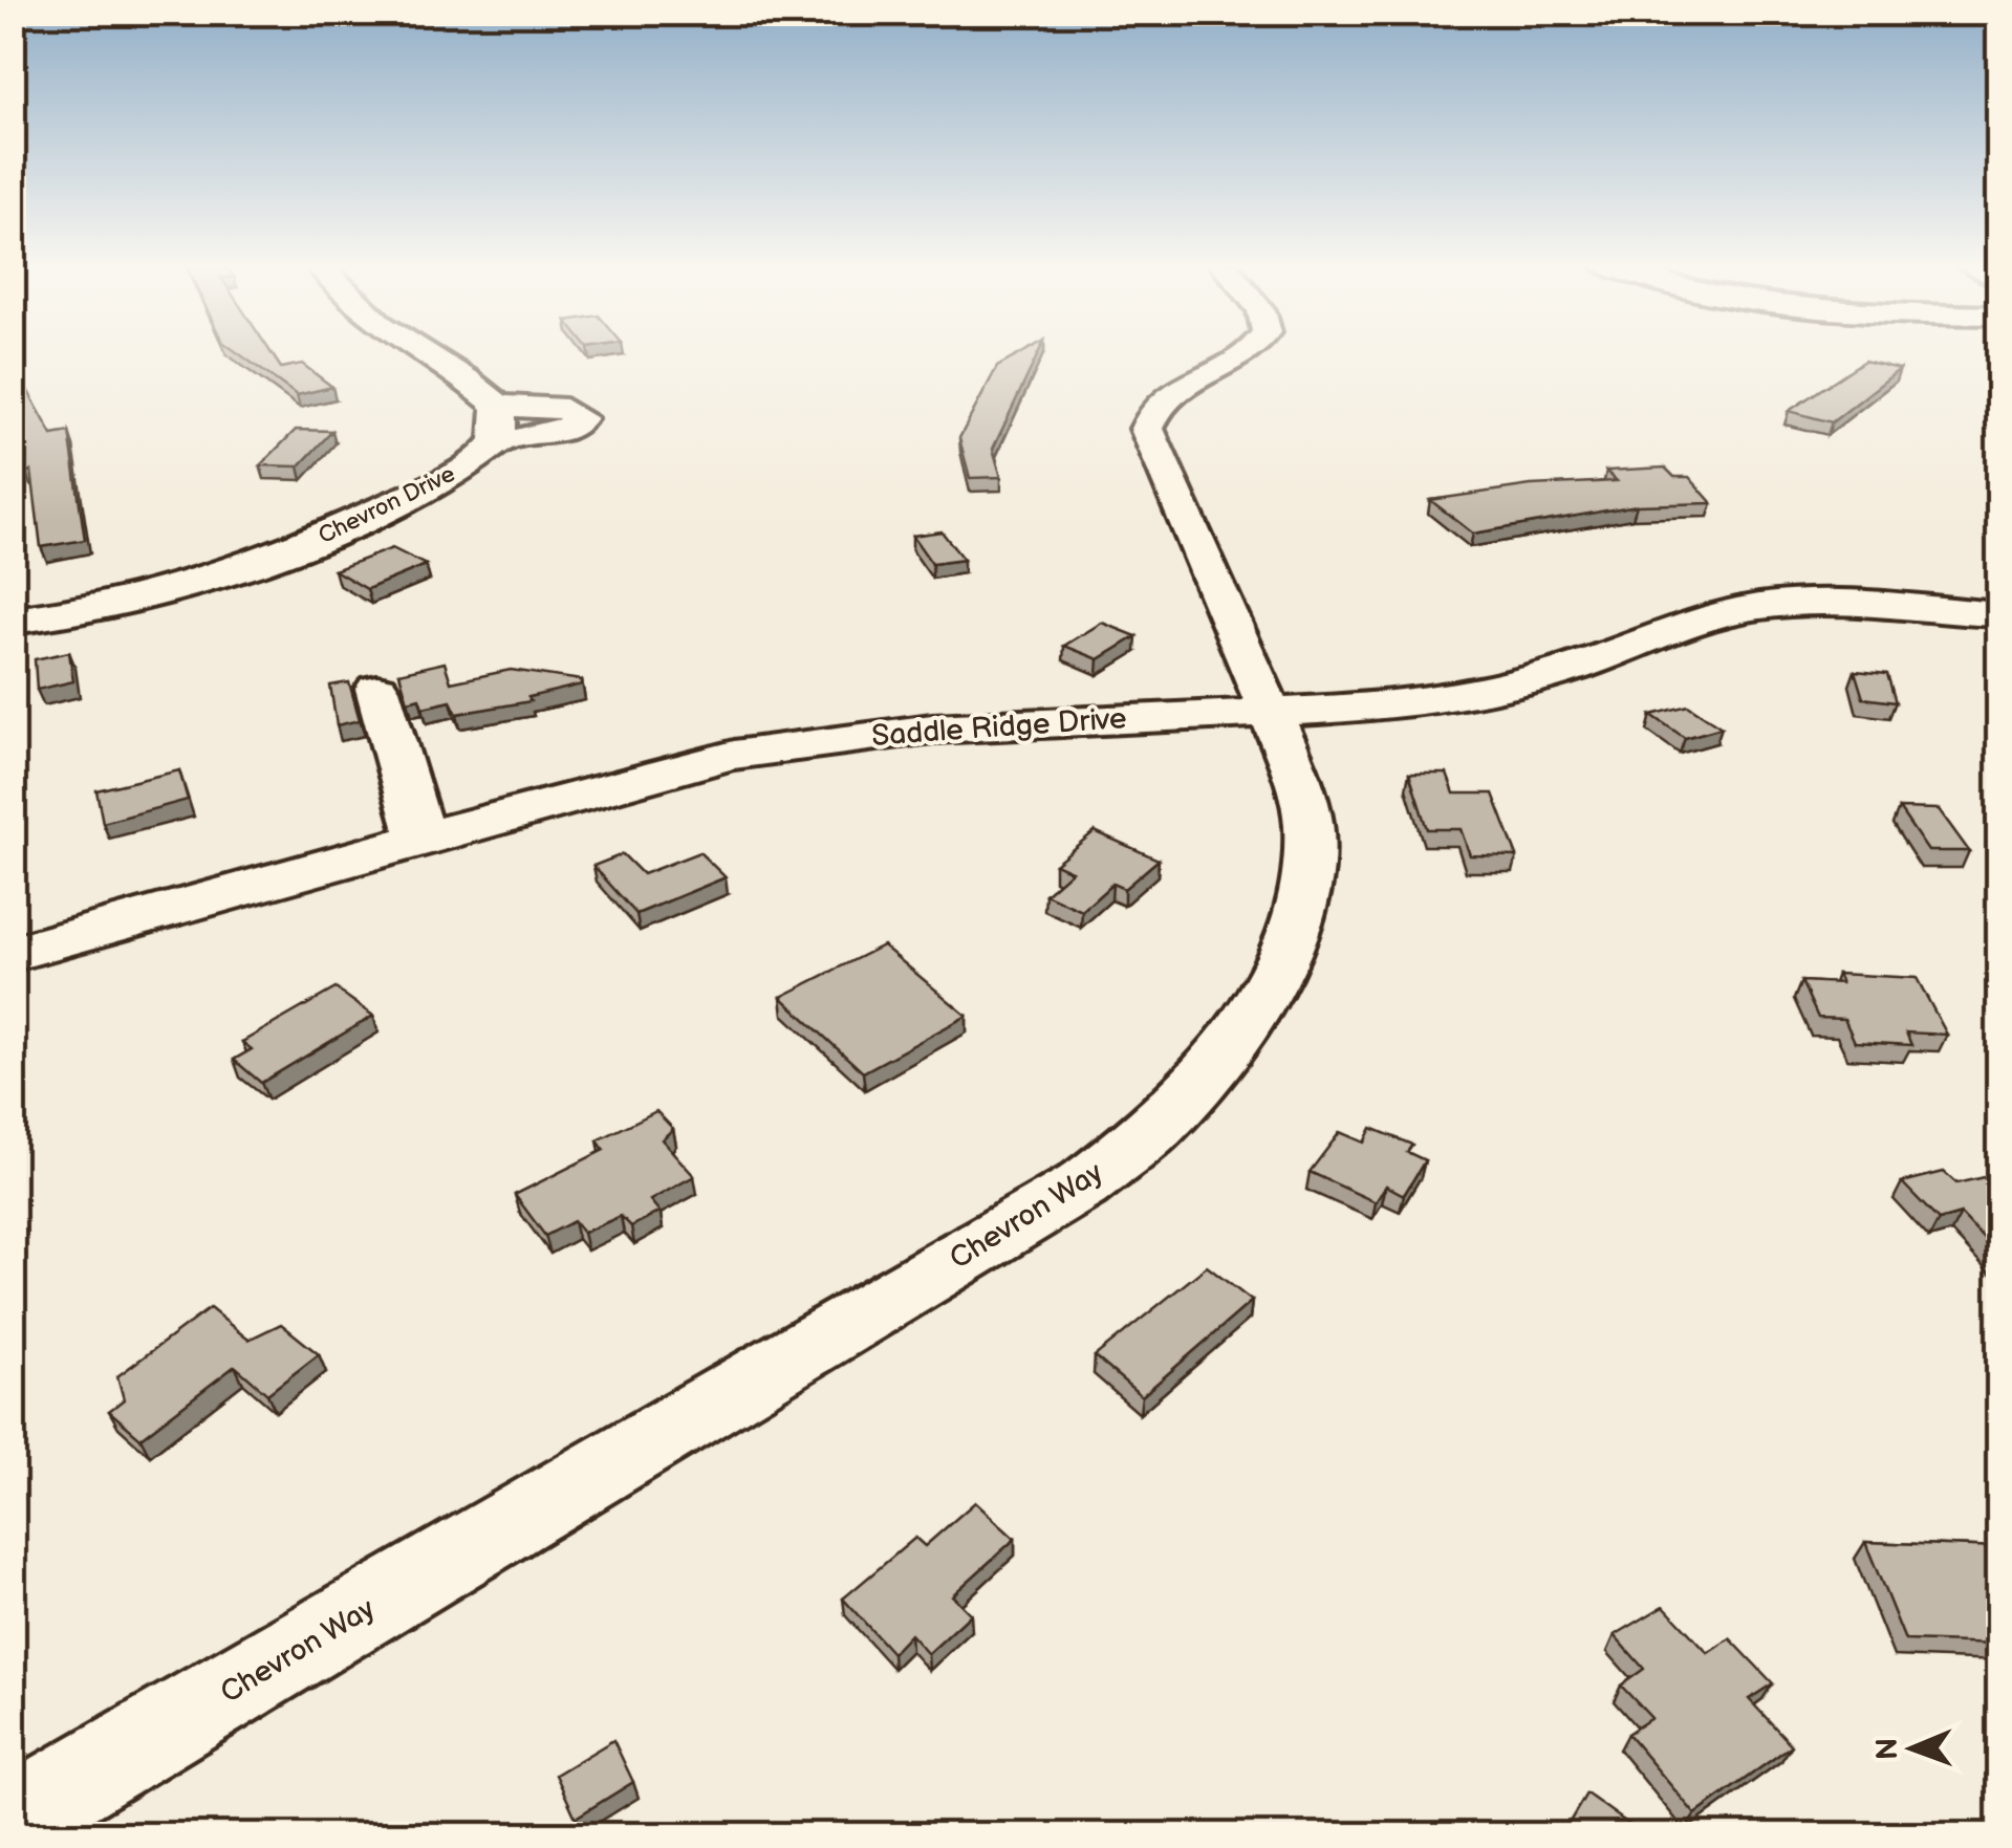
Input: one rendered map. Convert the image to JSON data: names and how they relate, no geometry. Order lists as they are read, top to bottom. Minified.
{"streets":{"street":["Chevron Drive","Saddle Ridge Drive","Chevron Way"]},"crossings":[["Saddle Ridge Drive","Chevron Way"]],"north":"left"}
